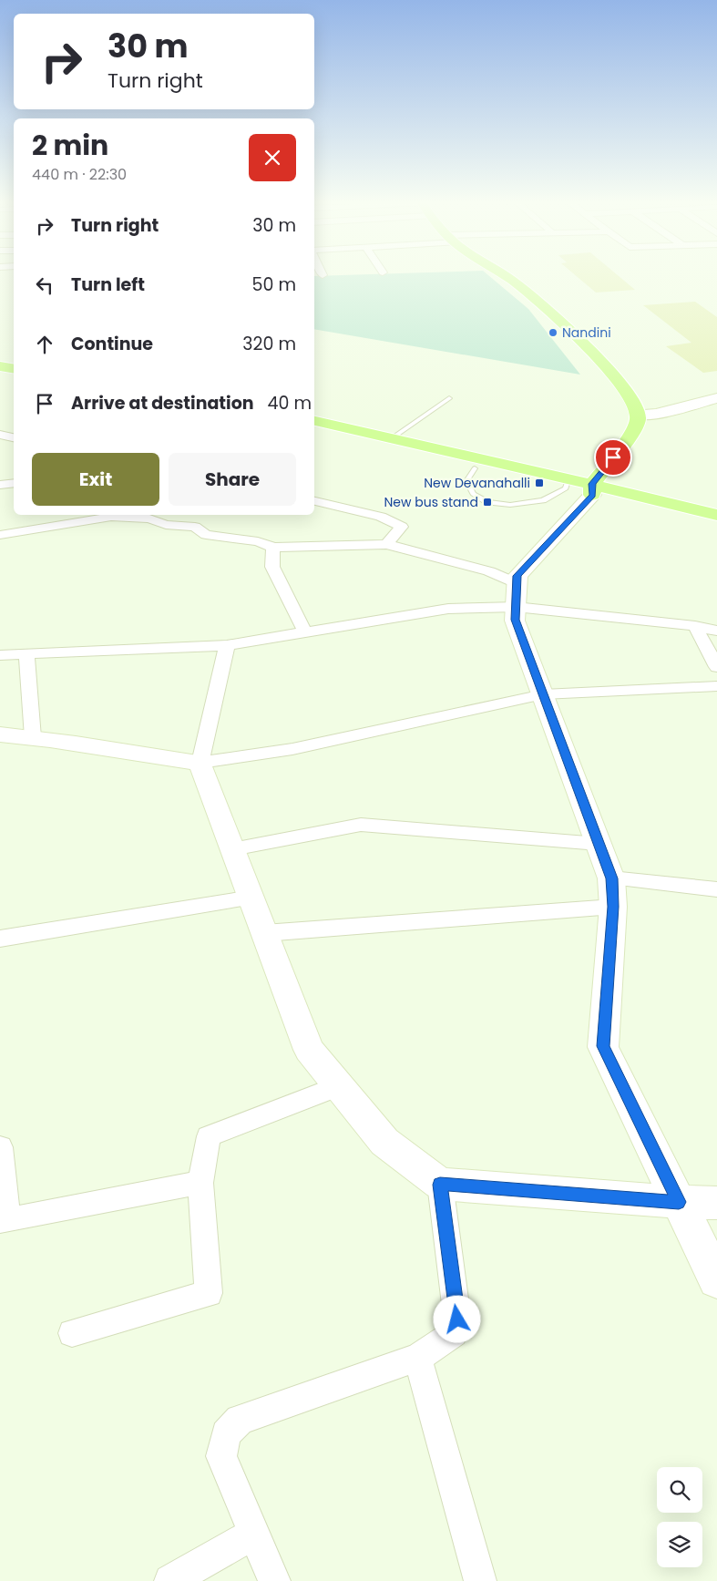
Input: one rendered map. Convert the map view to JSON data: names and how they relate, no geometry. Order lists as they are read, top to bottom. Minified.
{"places":{"other":["Nandini"],"transit":["New Devanahalli","New bus stand"]},"page":{"turn":["30 m","Turn right"],"heading":["2 min","440 m · 22:30"],"list":[{"name":"Turn right","value":"30 m"},{"name":"Turn left","value":"50 m"},{"name":"Continue","value":"320 m"},{"name":"Arrive at destination","value":"40 m"}],"buttons":["Exit","Share"]}}
